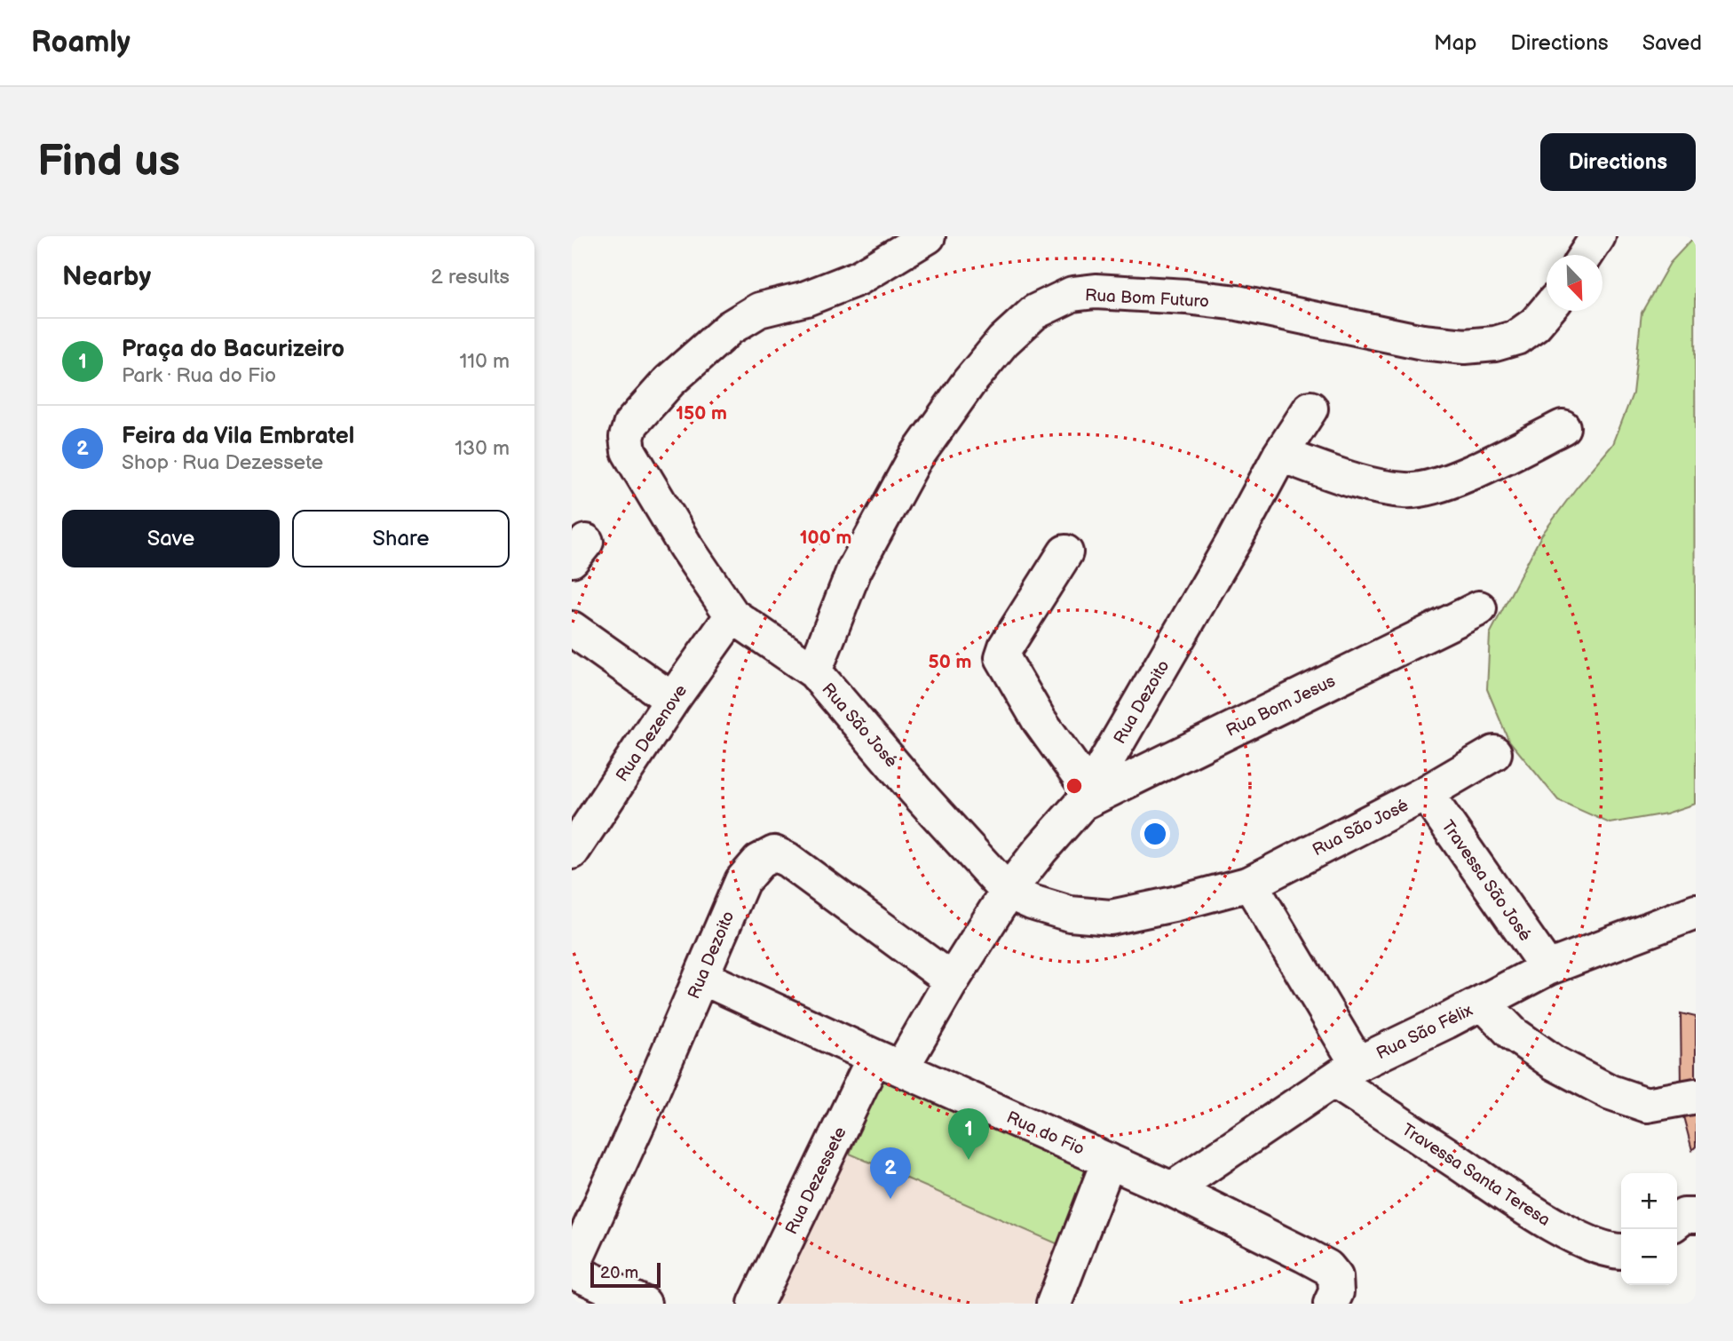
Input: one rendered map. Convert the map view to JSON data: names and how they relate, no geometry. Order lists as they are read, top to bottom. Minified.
{"streets":{"street":["Rua Bom Futuro","Rua Dezoito","Rua Bom Jesus","Rua São José","Rua Dezenove","Travessa São José","Rua São Félix","Rua do Fio","Travessa Santa Teresa","Rua Dezessete"]},"crossings":[["Rua Bom Futuro","Rua São José"],["Rua Dezoito","Rua Bom Jesus"],["Rua Dezoito","Rua São José"],["Rua Dezoito","Rua do Fio"],["Rua Dezoito","Rua Dezessete"],["Rua São José","Rua Dezenove"],["Rua São José","Travessa São José"],["Rua São José","Travessa Santa Teresa"],["Travessa São José","Rua São Félix"],["Rua São Félix","Rua do Fio"],["Rua São Félix","Travessa Santa Teresa"],["Rua do Fio","Rua Dezessete"]],"scale_bar":"20 m","north":"bottom right","page":{"header":"Roamly","nav":["Map","Directions","Saved"],"buttons":["Directions",["Save","Share"]],"title":"Find us","heading":["Nearby","2 results"],"list":[{"mark":"1","name":"Praça do Bacurizeiro","note":"Park · Rua do Fio","value":"110 m"},{"mark":"2","name":"Feira da Vila Embratel","note":"Shop · Rua Dezessete","value":"130 m"}],"pins":["1","2"],"map_buttons":["+","−"],"scale":"20 m"},"rings":["150 m","100 m","50 m"]}
